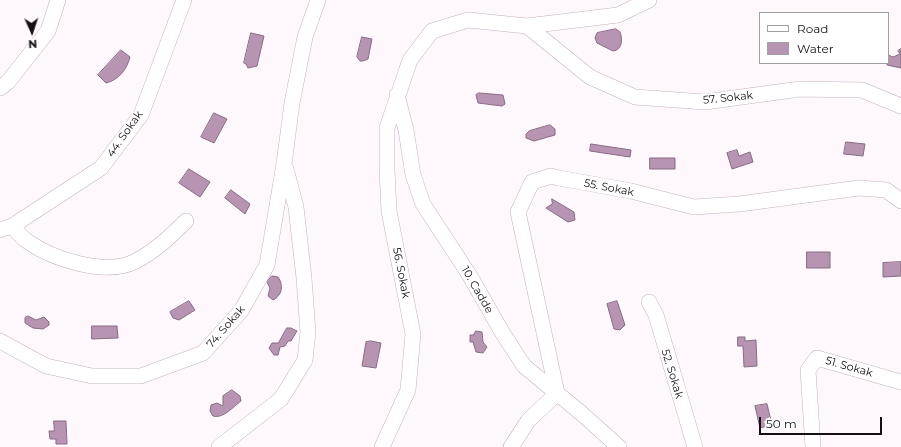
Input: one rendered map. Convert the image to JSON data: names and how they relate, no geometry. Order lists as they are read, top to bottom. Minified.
{"streets":{"street":["57. Sokak","44. Sokak","55. Sokak","56. Sokak","10. Cadde","74. Sokak","51. Sokak","52. Sokak"]},"crossings":[["57. Sokak","56. Sokak"],["55. Sokak","10. Cadde"],["56. Sokak","10. Cadde"]],"legend":["Road","Water"],"scale_bar":"50 m","north":"bottom"}
